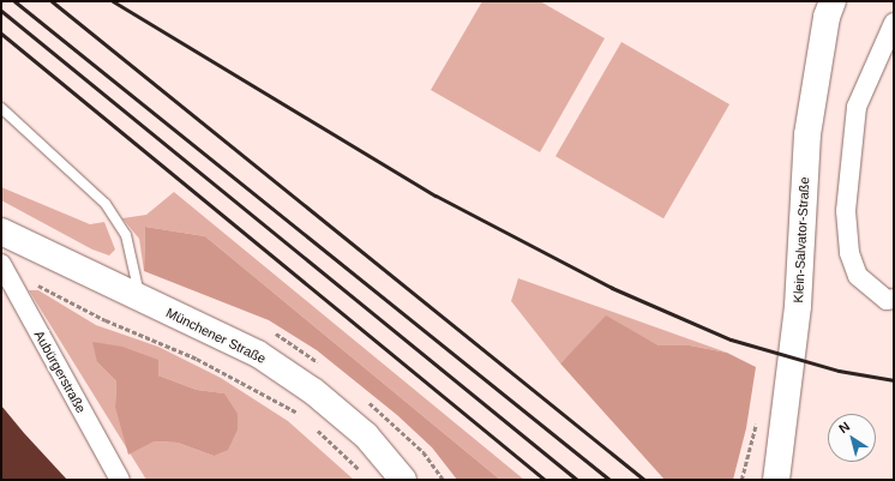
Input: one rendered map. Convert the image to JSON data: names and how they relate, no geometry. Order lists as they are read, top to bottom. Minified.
{"streets":{"main road":["Klein-Salvator-Straße","Münchener Straße"],"street":["Aubürgerstraße"]},"north":"top left"}
